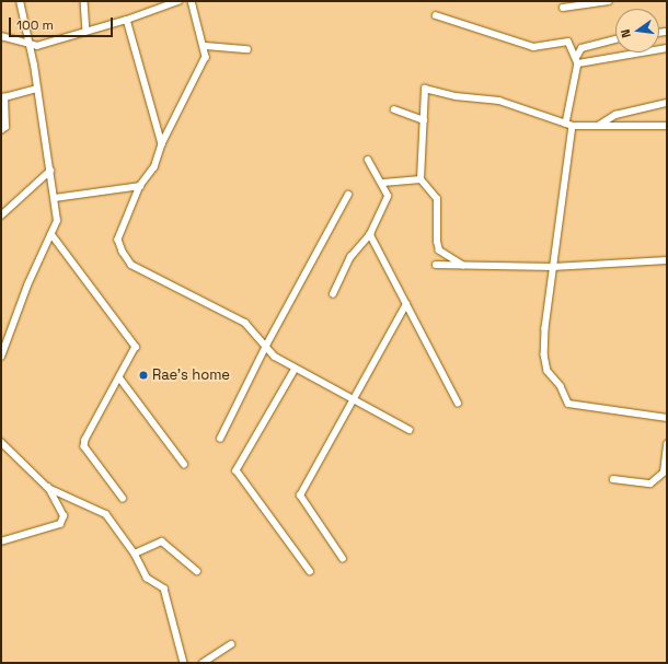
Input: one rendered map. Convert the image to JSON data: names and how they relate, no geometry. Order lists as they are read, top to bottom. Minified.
{"places":["Rae's home"],"scale_bar":"100 m","north":"left"}
